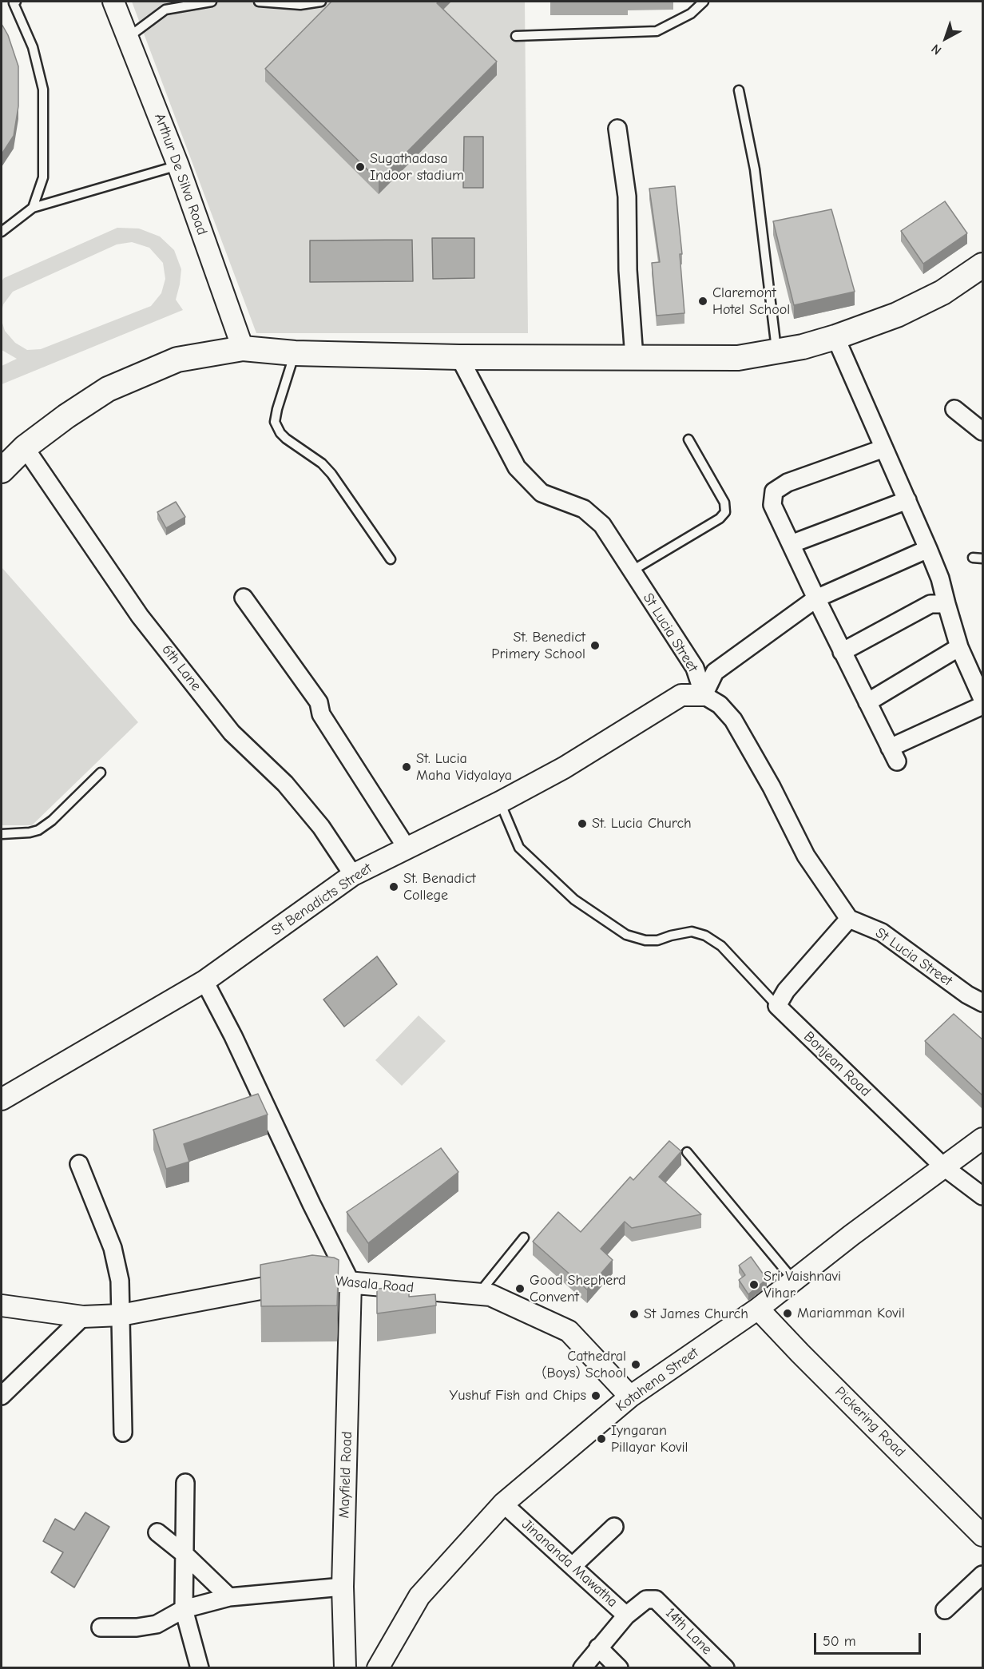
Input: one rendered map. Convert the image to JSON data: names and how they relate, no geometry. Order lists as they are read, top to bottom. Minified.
{"streets":{"street":["Arthur De Silva Road","St Lucia Street","6th Lane","St Benadicts Street","Bonjean Road","Wasala Road","Kotahena Street","Pickering Road","Mayfield Road","Jinananda Mawatha","14th Lane"]},"crossings":[["St Lucia Street","St Benadicts Street"],["6th Lane","St Benadicts Street"],["Bonjean Road","Kotahena Street"],["Wasala Road","Kotahena Street"],["Wasala Road","Mayfield Road"],["Kotahena Street","Pickering Road"],["Kotahena Street","Jinananda Mawatha"],["Jinananda Mawatha","14th Lane"]],"places":["Sugathadasa Indoor stadium","Claremont Hotel School","St. Benedict Primery School","St. Lucia Maha Vidyalaya","St. Lucia Church","St. Benadict College","Sri Vaishnavi Vihar","Good Shepherd Convent","Mariamman Kovil","St James Church","Cathedral (Boys) School","Yushuf Fish and Chips","Iyngaran Pillayar Kovil"],"scale_bar":"50 m","north":"bottom left"}
